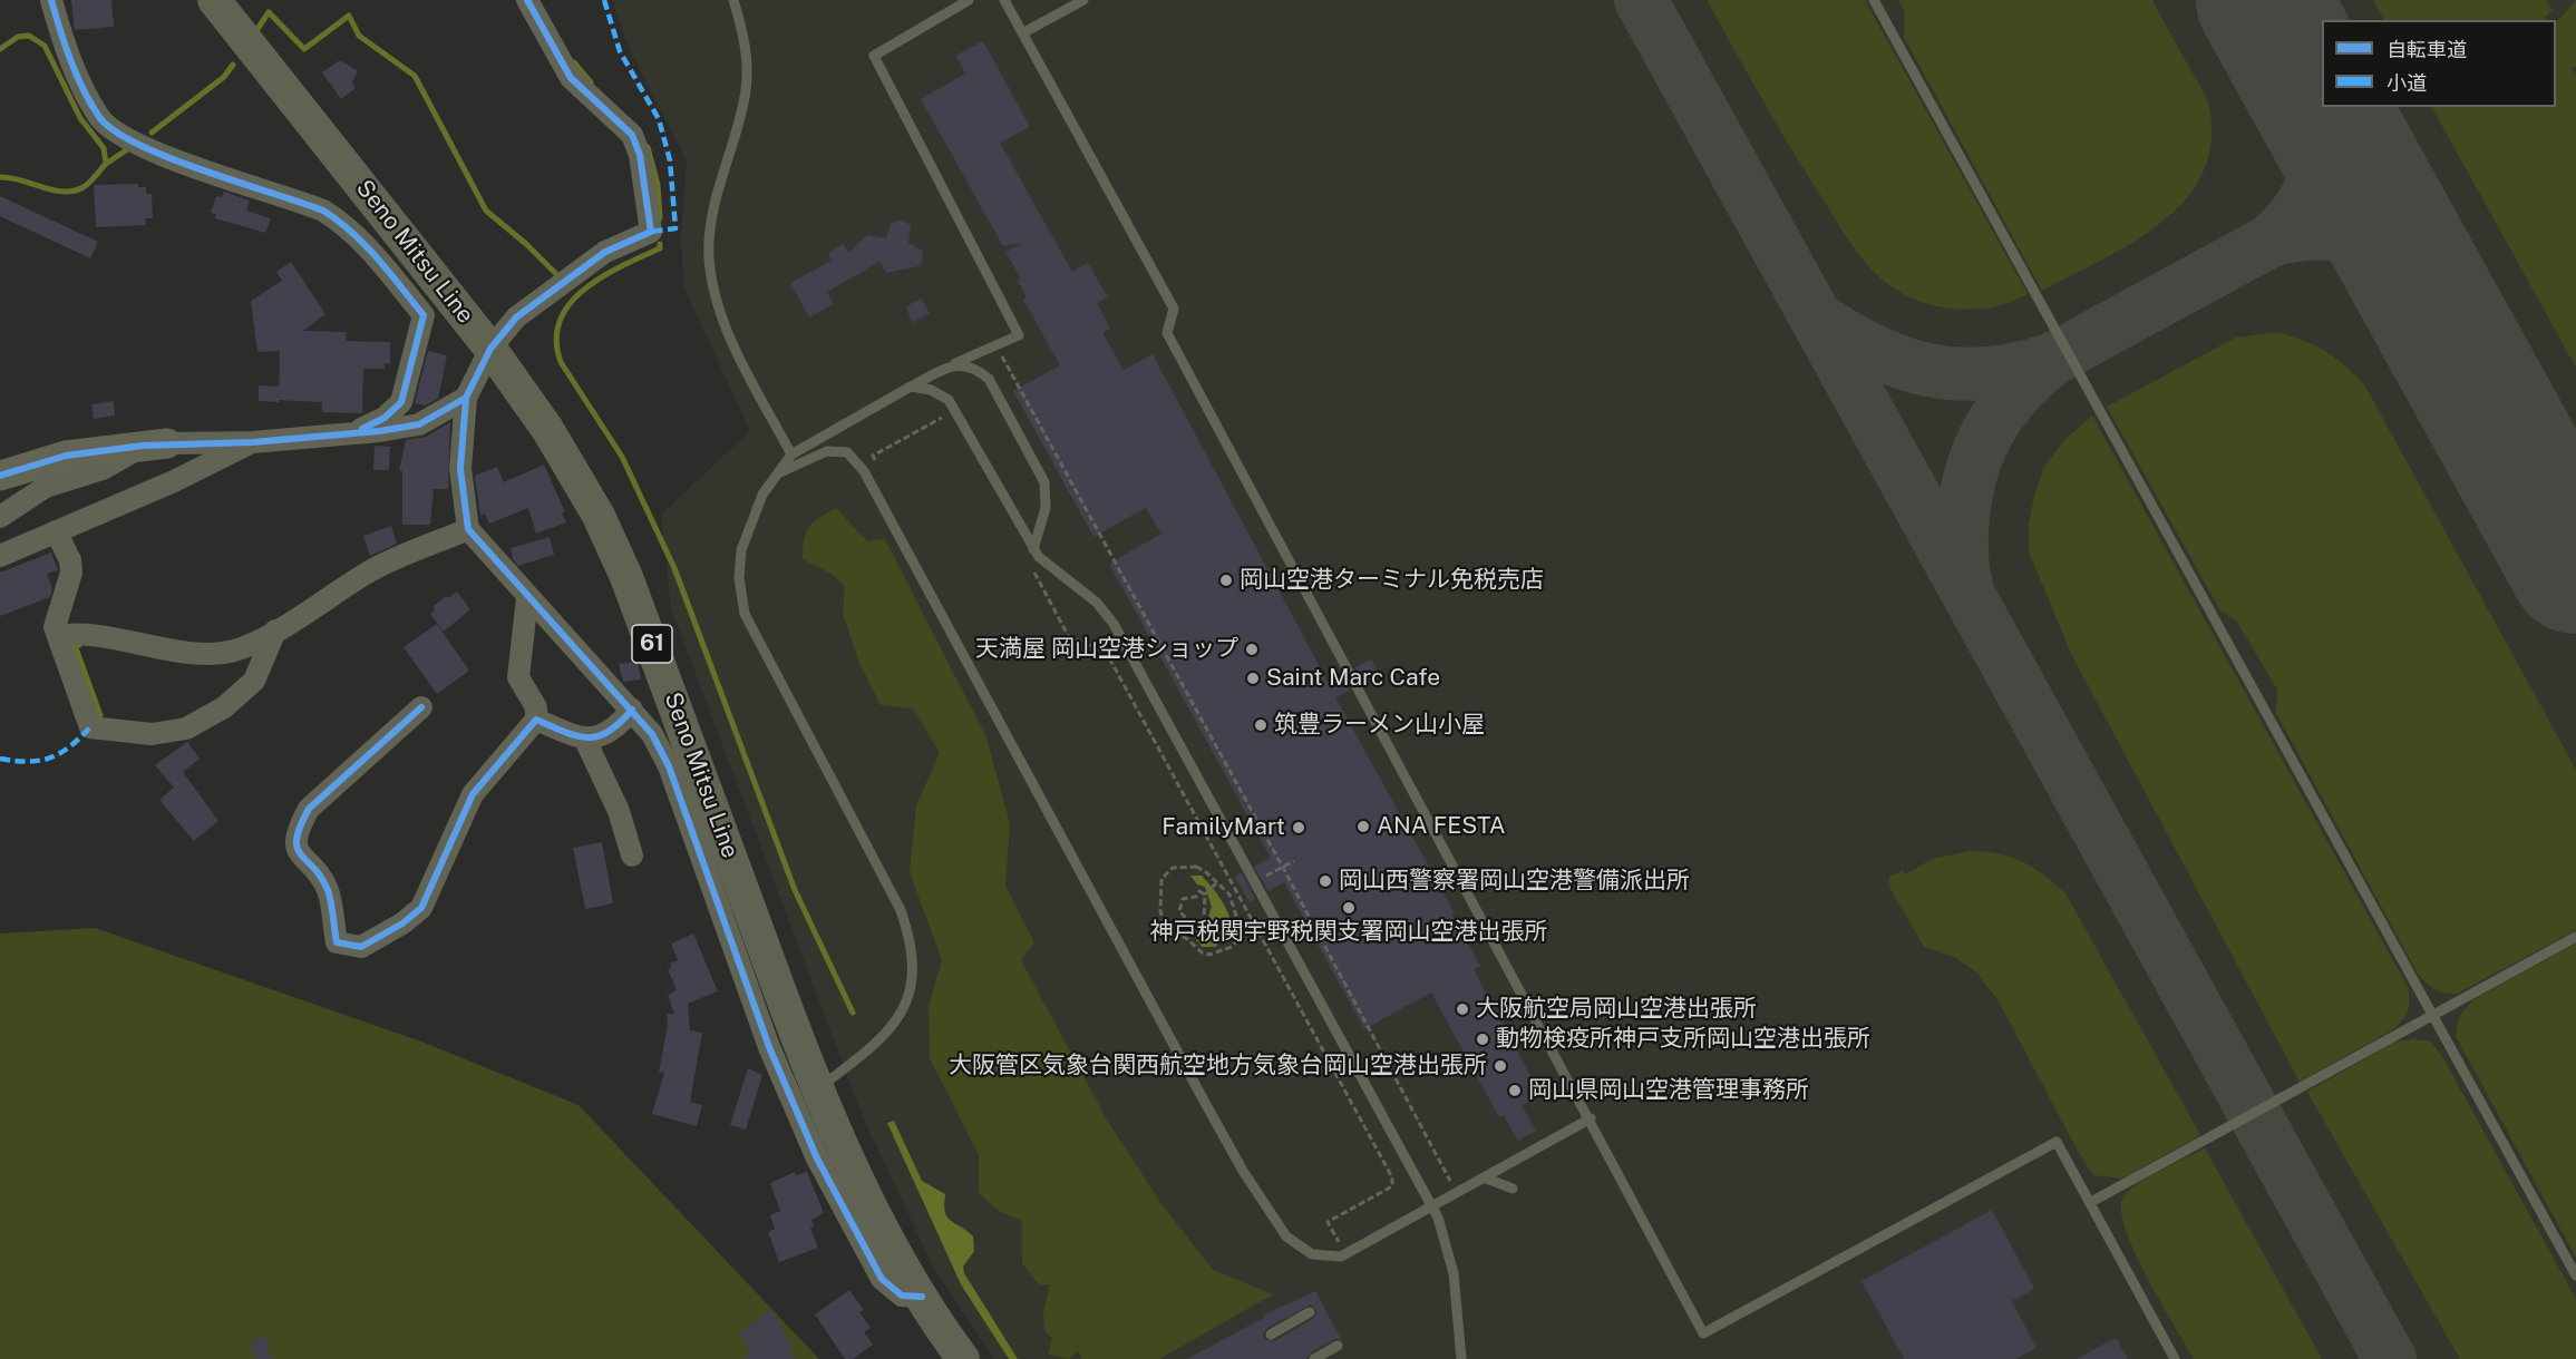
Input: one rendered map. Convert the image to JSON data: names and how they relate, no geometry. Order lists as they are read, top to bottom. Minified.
{"streets":{"main road":["Seno Mitsu Line","61"]},"places":["岡山空港ターミナル免税売店","天満屋 岡山空港ショップ","Saint Marc Cafe","筑豊ラーメン山小屋","ANA FESTA","FamilyMart","岡山西警察署岡山空港警備派出所","神戸税関宇野税関支署岡山空港出張所","大阪航空局岡山空港出張所","動物検疫所神戸支所岡山空港出張所","大阪管区気象台関西航空地方気象台岡山空港出張所","岡山県岡山空港管理事務所"],"legend":["自転車道","小道"]}
